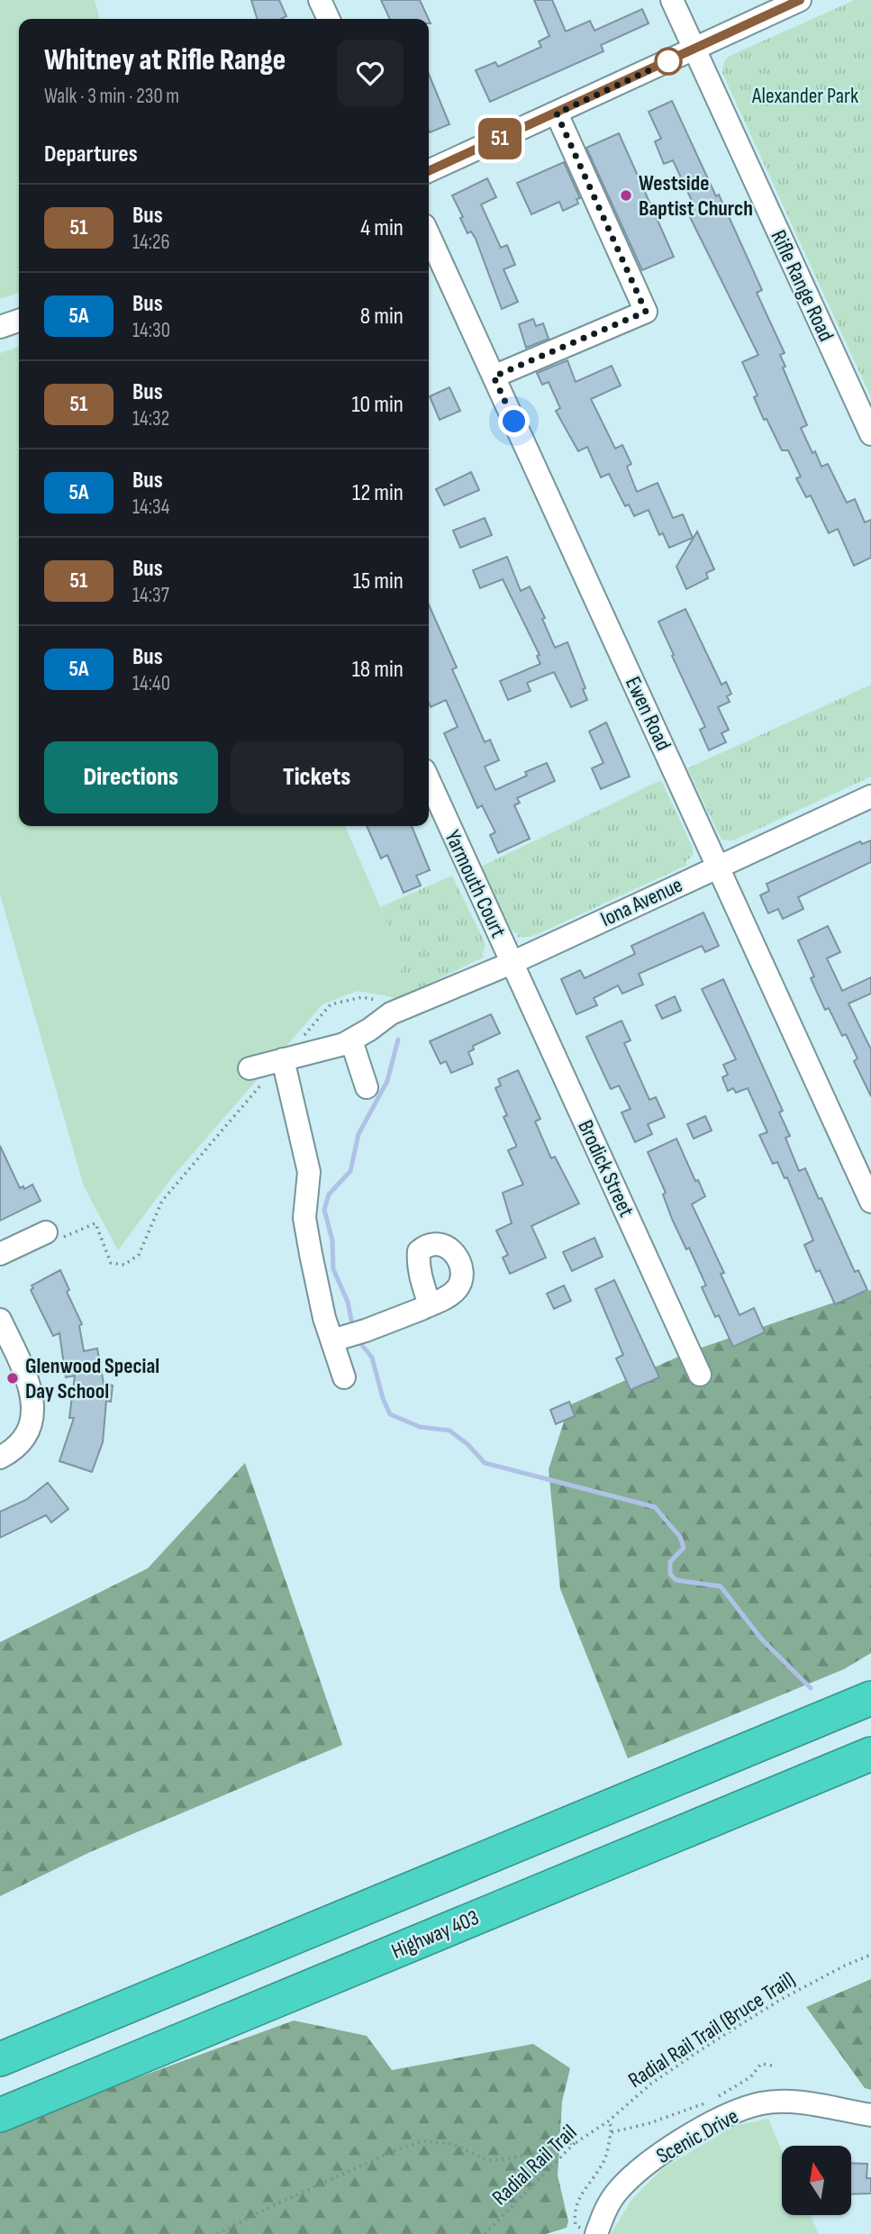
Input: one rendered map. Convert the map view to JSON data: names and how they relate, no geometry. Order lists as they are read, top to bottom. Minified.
{"streets":{"highway":["Highway 403"],"street":["Rifle Range Road","Ewen Road","Yarmouth Court","Iona Avenue","Brodick Street","Scenic Drive"],"path":["Radial Rail Trail (Bruce Trail)","Radial Rail Trail"]},"crossings":[["Ewen Road","Iona Avenue"],["Yarmouth Court","Iona Avenue"],["Yarmouth Court","Brodick Street"],["Iona Avenue","Brodick Street"],["Radial Rail Trail (Bruce Trail)","Radial Rail Trail"]],"parks":["Alexander Park"],"places":["Westside Baptist Church","Glenwood Special Day School"],"lines":["bus line 51"],"north":"top","page":{"on_map":"51","heading":[["Whitney at Rifle Range","Walk · 3 min · 230 m"],"Departures"],"list":[{"mark":"51","name":"Bus","note":"14:26","value":"4 min"},{"mark":"5A","name":"Bus","note":"14:30","value":"8 min"},{"mark":"51","name":"Bus","note":"14:32","value":"10 min"},{"mark":"5A","name":"Bus","note":"14:34","value":"12 min"},{"mark":"51","name":"Bus","note":"14:37","value":"15 min"},{"mark":"5A","name":"Bus","note":"14:40","value":"18 min"}],"buttons":["Directions","Tickets"]}}
